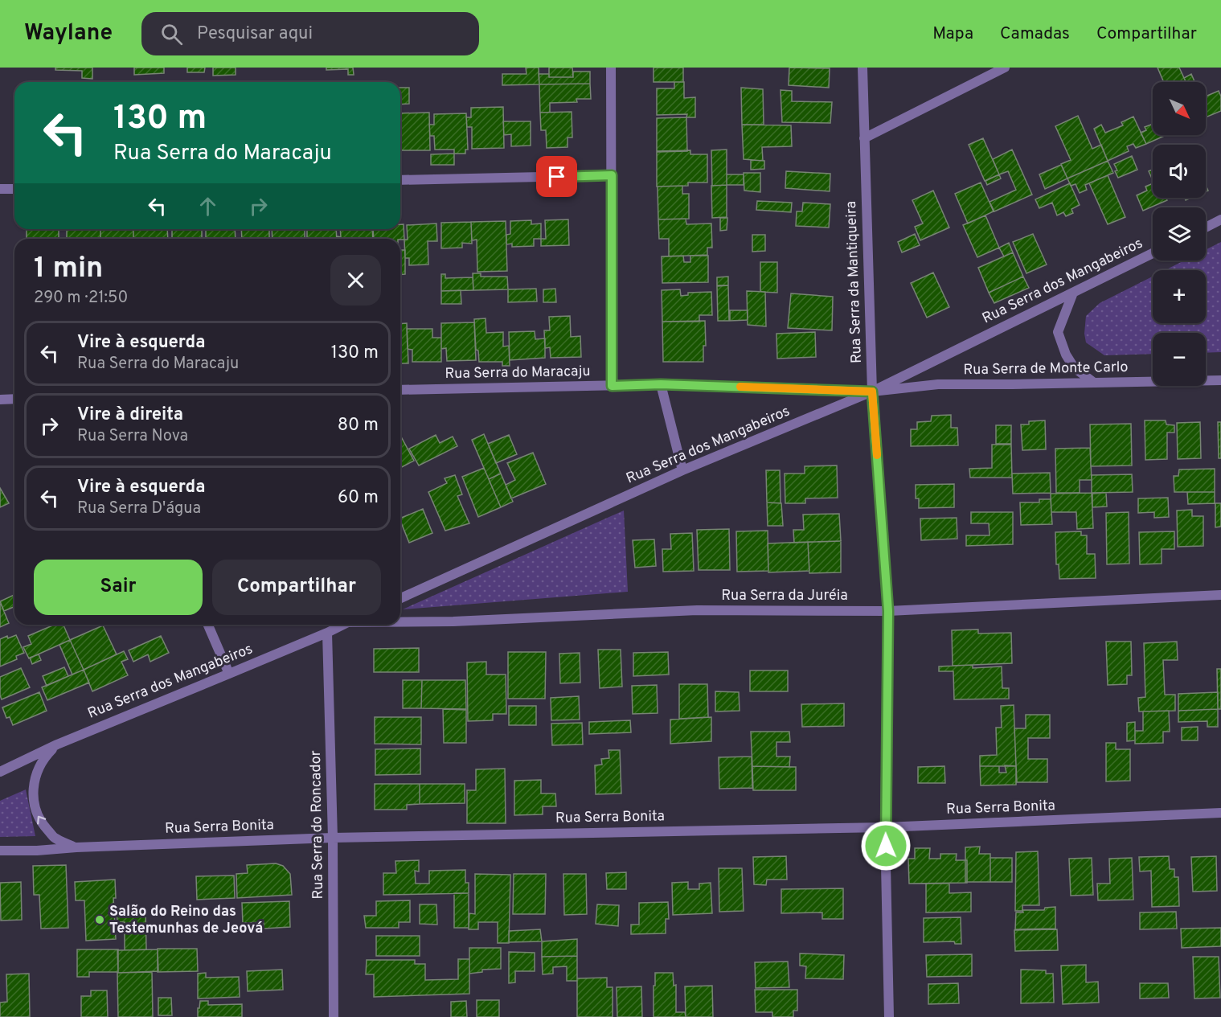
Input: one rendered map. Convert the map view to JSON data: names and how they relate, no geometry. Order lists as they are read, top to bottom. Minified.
{"streets":{"street":["Rua Serra dos Mangabeiros","Rua Serra da Mantiqueira","Rua Serra de Monte Carlo","Rua Serra do Maracaju","Rua Serra da Juréia","Rua Serra Bonita","Rua Serra do Roncador"]},"crossings":[["Rua Serra dos Mangabeiros","Rua Serra da Mantiqueira"],["Rua Serra dos Mangabeiros","Rua Serra de Monte Carlo"],["Rua Serra dos Mangabeiros","Rua Serra do Maracaju"],["Rua Serra dos Mangabeiros","Rua Serra do Roncador"],["Rua Serra da Mantiqueira","Rua Serra de Monte Carlo"],["Rua Serra da Mantiqueira","Rua Serra do Maracaju"],["Rua Serra da Mantiqueira","Rua Serra da Juréia"],["Rua Serra da Mantiqueira","Rua Serra Bonita"],["Rua Serra de Monte Carlo","Rua Serra do Maracaju"],["Rua Serra Bonita","Rua Serra do Roncador"]],"places":["Salão do Reino das Testemunhas de Jeová"],"north":"bottom right","page":{"header":"Waylane","search":"Pesquisar aqui","nav":["Mapa","Camadas","Compartilhar"],"map_buttons":["+","−"],"turn":["130 m","Rua Serra do Maracaju"],"heading":["1 min","290 m · 21:50"],"list":[{"name":"Vire à esquerda","note":"Rua Serra do Maracaju","value":"130 m"},{"name":"Vire à direita","note":"Rua Serra Nova","value":"80 m"},{"name":"Vire à esquerda","note":"Rua Serra D'água","value":"60 m"}],"buttons":["Sair","Compartilhar"]}}
